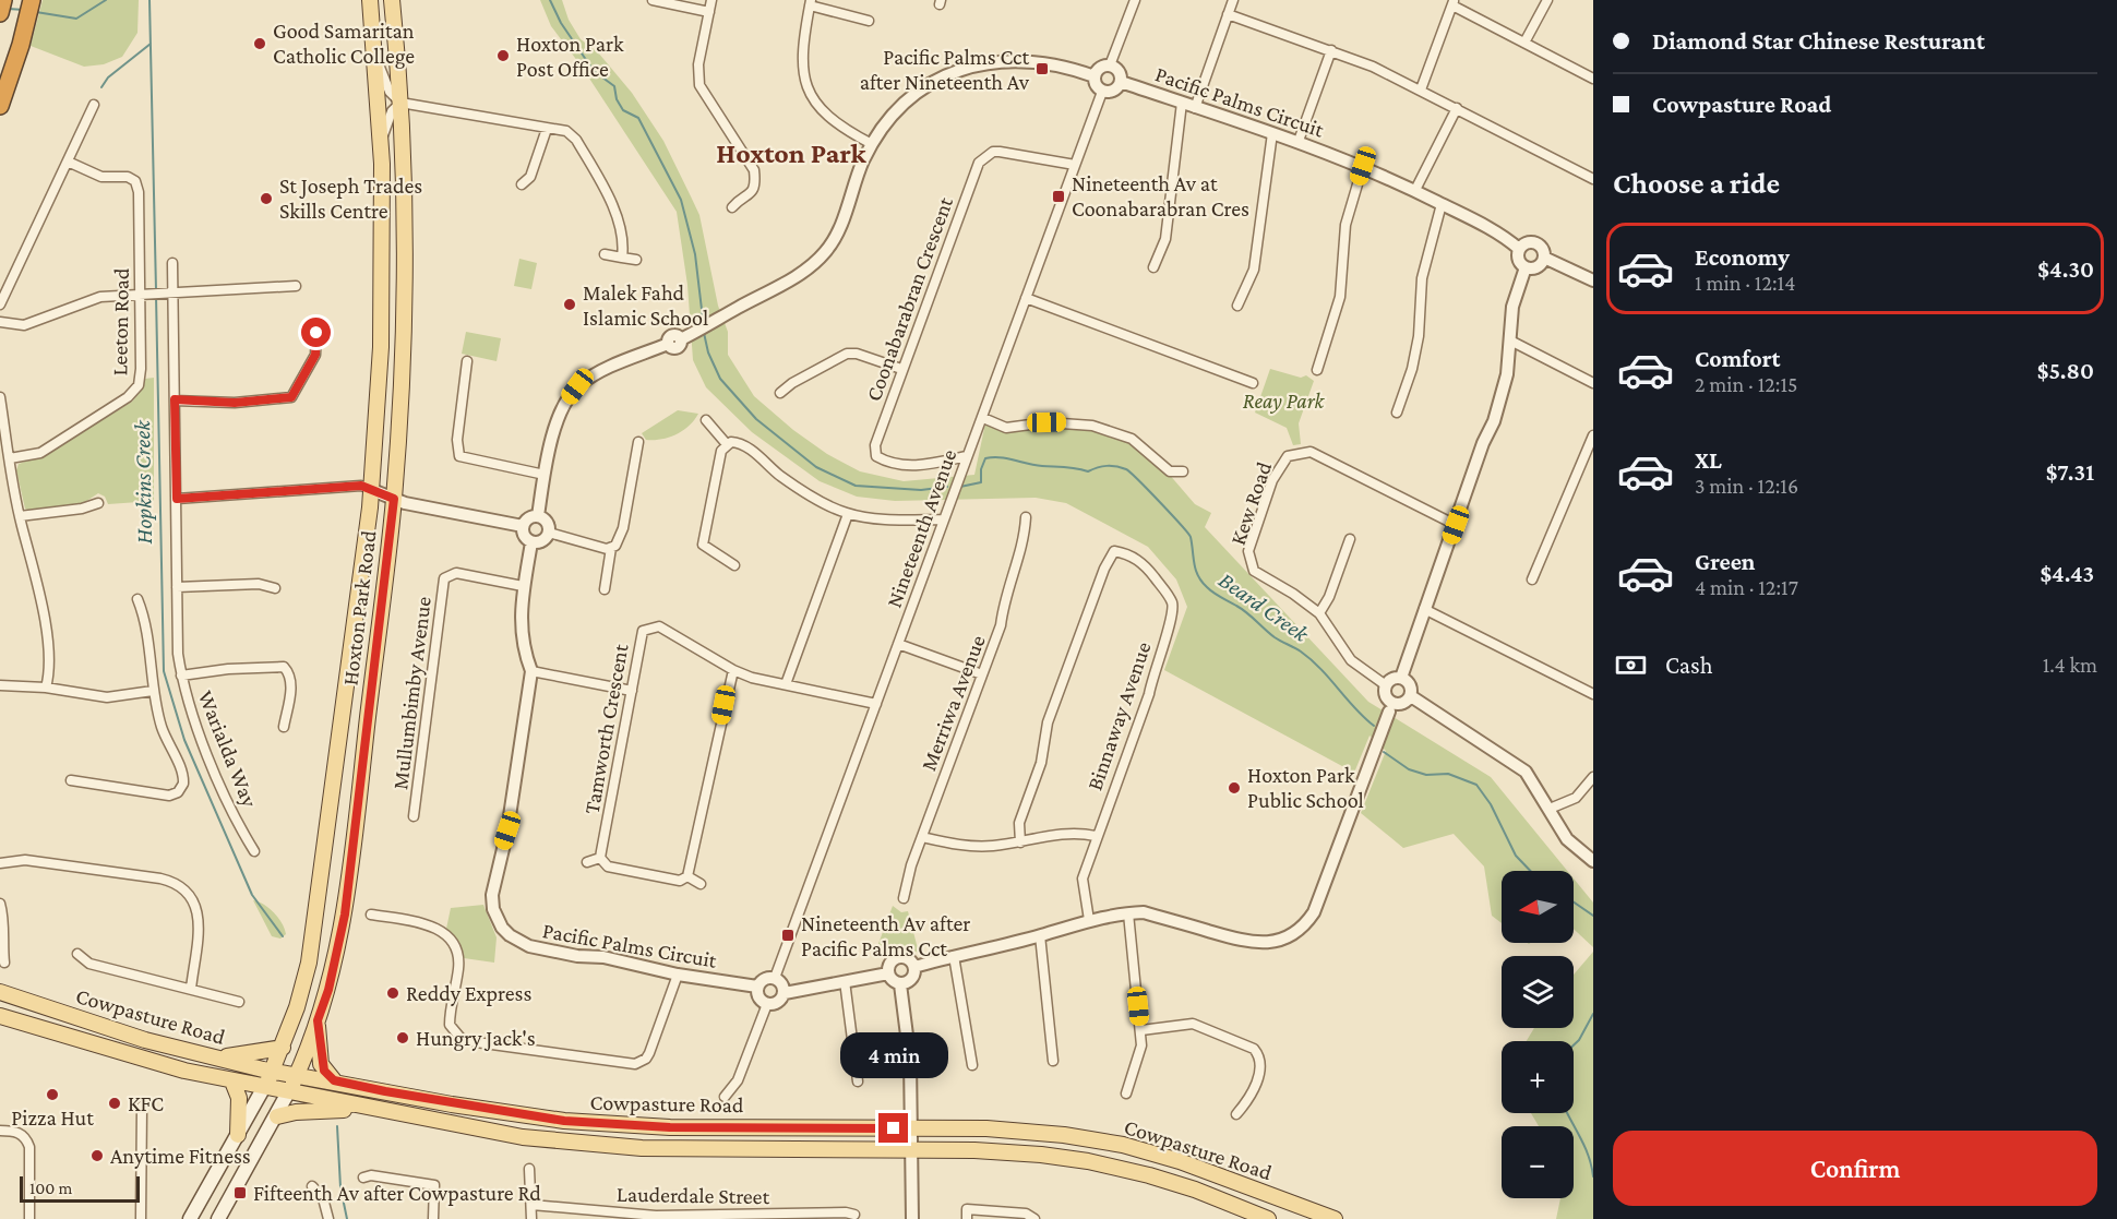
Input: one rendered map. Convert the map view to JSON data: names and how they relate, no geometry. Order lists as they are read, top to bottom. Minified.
{"streets":{"main road":["Hoxton Park Road","Cowpasture Road"],"street":["Pacific Palms Circuit","Coonabarabran Crescent","Leeton Road","Kew Road","Nineteenth Avenue","Mullumbimby Avenue","Merriwa Avenue","Binnaway Avenue","Tamworth Crescent","Warialda Way","Lauderdale Street"]},"crossings":[["Pacific Palms Circuit","Nineteenth Avenue"],["Pacific Palms Circuit","Mullumbimby Avenue"],["Coonabarabran Crescent","Nineteenth Avenue"],["Nineteenth Avenue","Tamworth Crescent"],["Hoxton Park Road","Cowpasture Road"]],"districts":["Hoxton Park"],"water":["Hopkins Creek","Beard Creek"],"parks":["Reay Park"],"places":{"other":["Good Samaritan Catholic College","Hoxton Park Post Office","St Joseph Trades Skills Centre","Malek Fahd Islamic School","Hoxton Park Public School","Reddy Express","Hungry Jack's","Pizza Hut","KFC","Anytime Fitness"],"transit":["Pacific Palms Cct after Nineteenth Av","Nineteenth Av at Coonabarabran Cres","Nineteenth Av after Pacific Palms Cct","Fifteenth Av after Cowpasture Rd"]},"scale_bar":"100 m","north":"left","page":{"banner":["Diamond Star Chinese Resturant","Cowpasture Road"],"heading":"Choose a ride","list":[{"name":"Economy","note":"1 min · 12:14","value":"$4.30"},{"name":"Comfort","note":"2 min · 12:15","value":"$5.80"},{"name":"XL","note":"3 min · 12:16","value":"$7.31"},{"name":"Green","note":"4 min · 12:17","value":"$4.43"}],"pay":["Cash","1.4 km"],"map_buttons":["+","−"],"bubble":"4 min","buttons":"Confirm","scale":"100 m"}}
